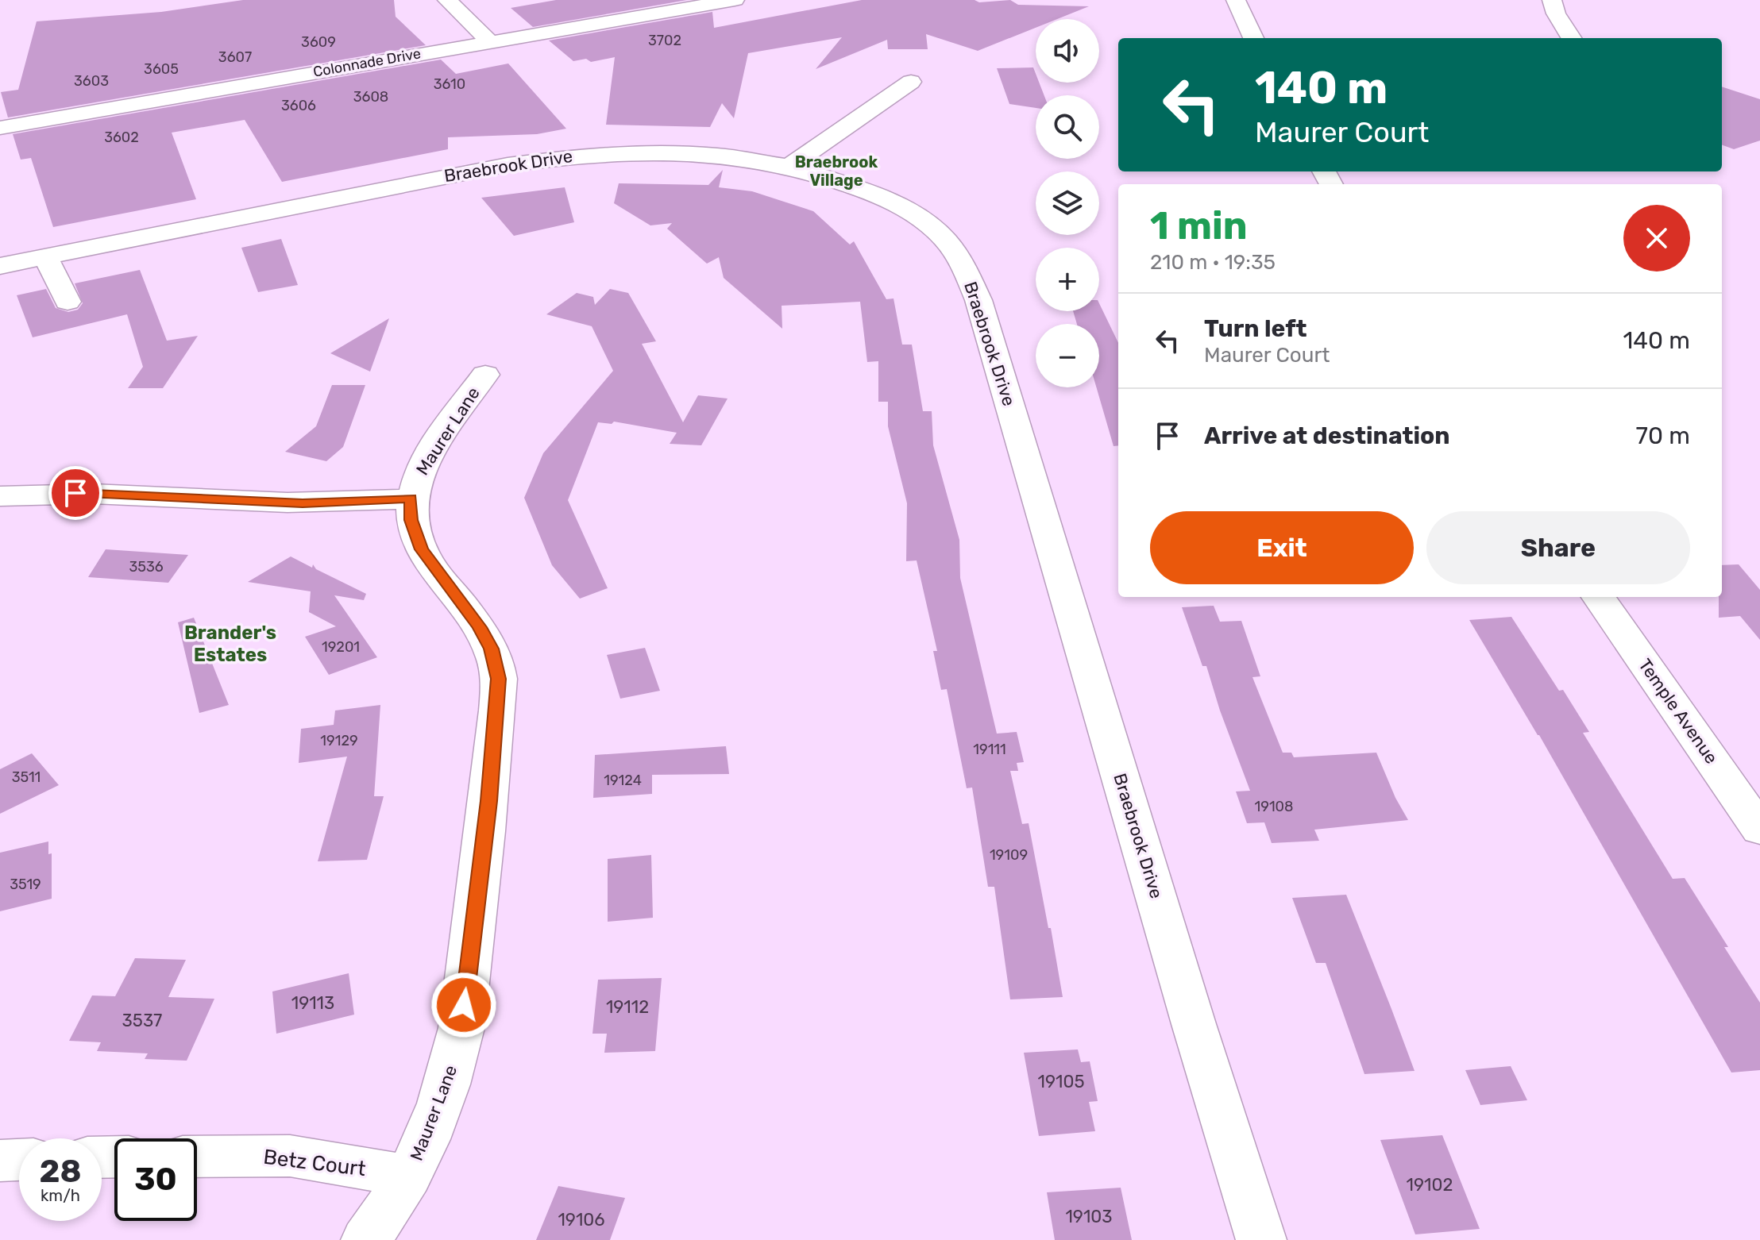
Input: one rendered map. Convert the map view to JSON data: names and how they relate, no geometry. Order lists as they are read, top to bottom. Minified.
{"streets":{"street":["Colonnade Drive","Braebrook Drive","Maurer Lane","Temple Avenue","Betz Court"]},"crossings":[["Maurer Lane","Betz Court"]],"districts":["Braebrook Village","Brander's Estates"],"house_numbers":["3702","3609","3607","3605","3603","3610","3608","3606","3602","3536","19201","19129","19111","3511","19124","19108","19109","3519","19113","19112","3537","19105","19102","19103","19106"],"page":{"map_buttons":["+","−"],"turn":["140 m","Maurer Court"],"heading":["1 min","210 m · 19:35"],"list":[{"name":"Turn left","note":"Maurer Court","value":"140 m"},{"name":"Arrive at destination","value":"70 m"}],"buttons":["Exit","Share"],"speed":"28 km/h","limit":"30"}}
